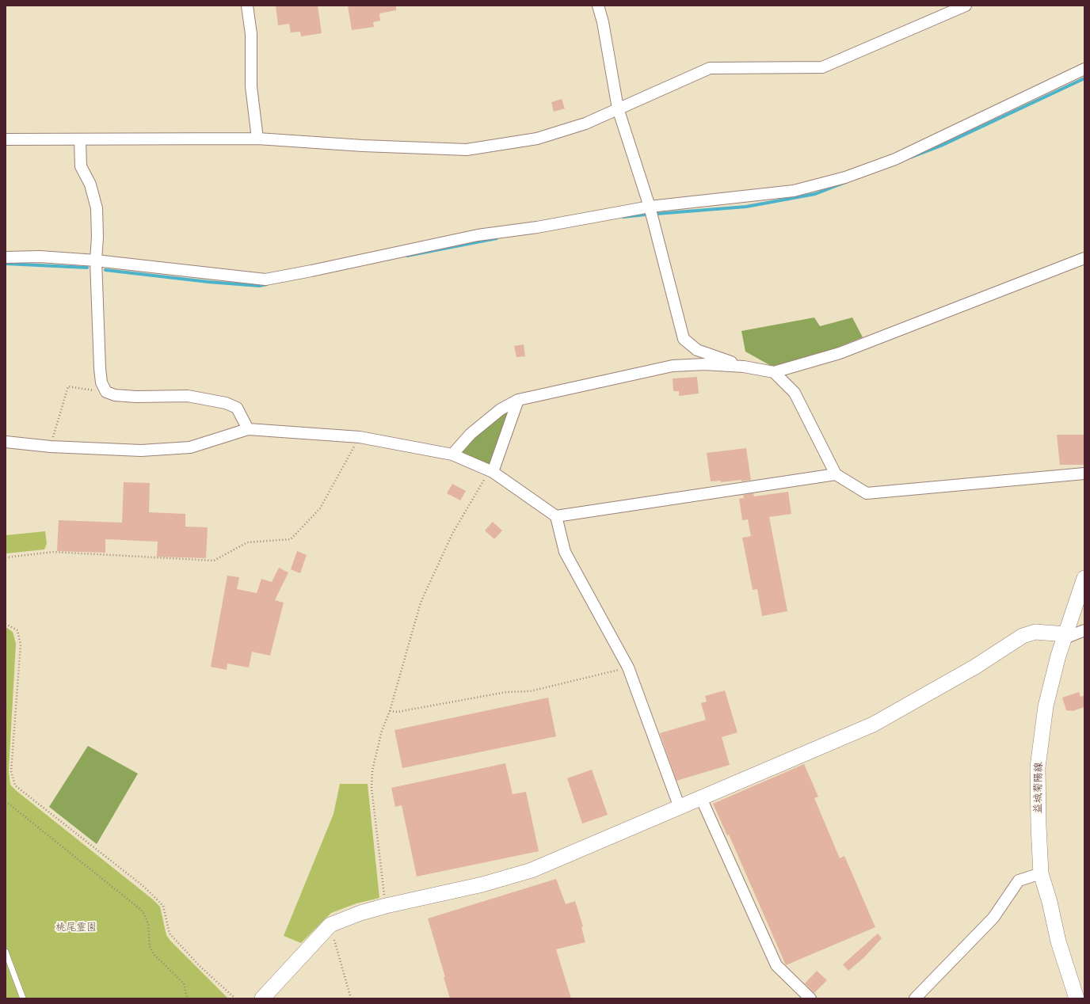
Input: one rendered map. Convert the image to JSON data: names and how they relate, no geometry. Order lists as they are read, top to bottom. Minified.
{"streets":{"street":["益城菊陽線"]},"parks":["桃尾霊園"]}
